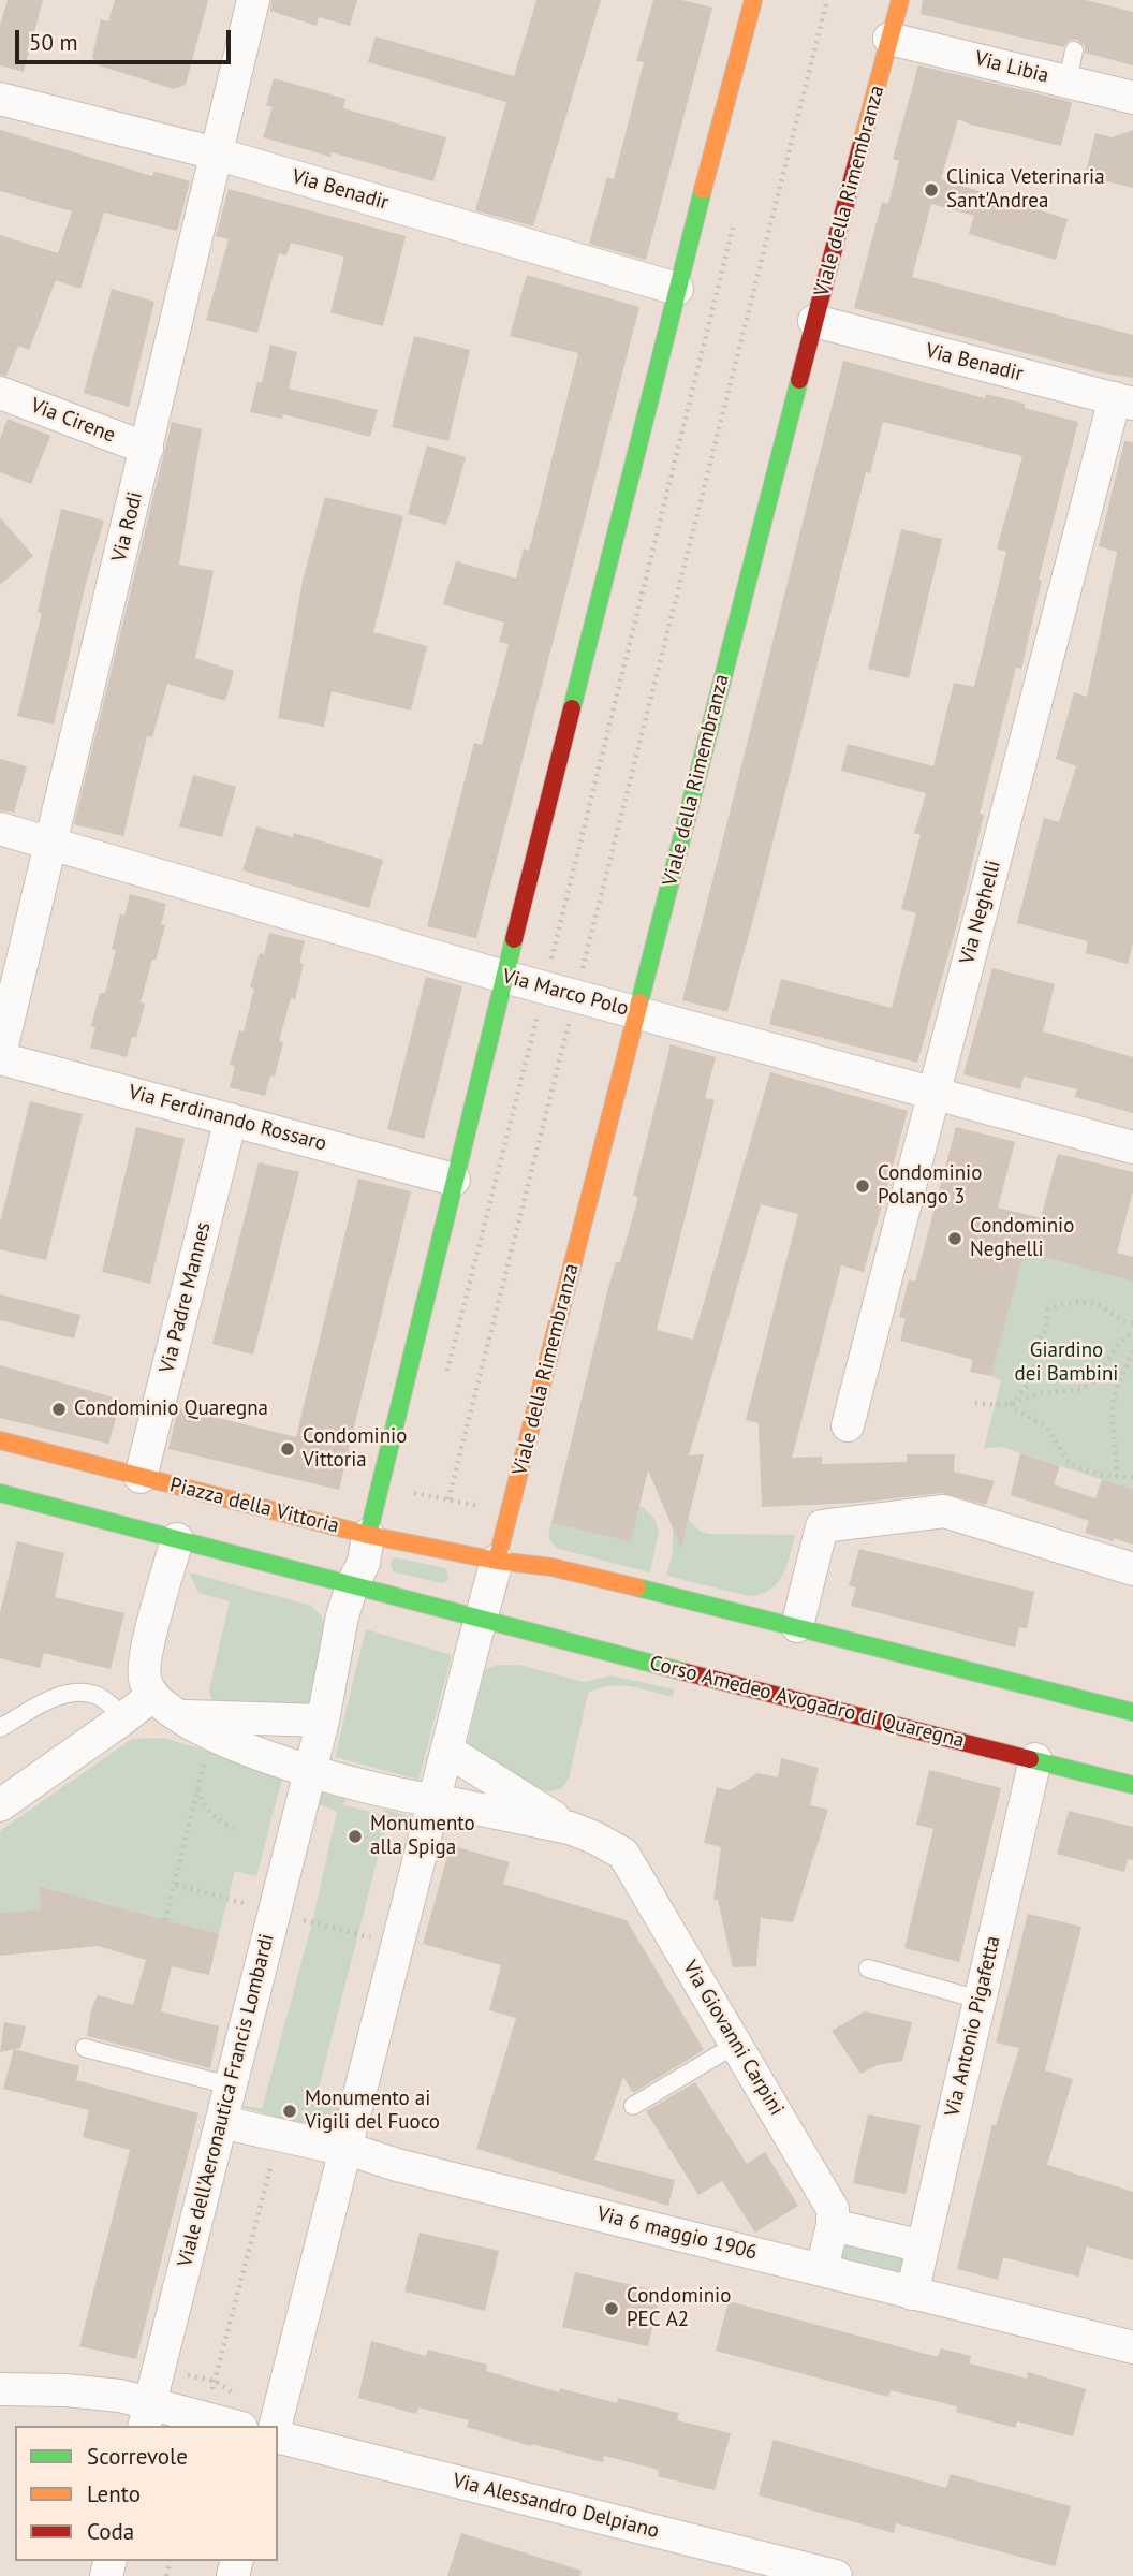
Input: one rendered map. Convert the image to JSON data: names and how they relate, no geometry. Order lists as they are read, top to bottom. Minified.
{"streets":{"street":["Via Libia","Via Benadir","Viale della Rimembranza","Via Cirene","Via Rodi","Via Neghelli","Via Marco Polo","Via Ferdinando Rossaro","Via Padre Mannes","Piazza della Vittoria","Corso Amedeo Avogadro di Quaregna","Via Antonio Pigafetta","Via Giovanni Carpini","Viale dell'Aeronautica Francis Lombardi","Via 6 maggio 1906","Via Alessandro Delpiano"]},"crossings":[["Via Libia","Viale della Rimembranza"],["Via Benadir","Viale della Rimembranza"],["Via Benadir","Via Rodi"],["Via Benadir","Via Neghelli"],["Viale della Rimembranza","Via Marco Polo"],["Viale della Rimembranza","Piazza della Vittoria"],["Via Cirene","Via Rodi"],["Via Rodi","Via Marco Polo"],["Via Rodi","Via Ferdinando Rossaro"],["Via Neghelli","Via Marco Polo"],["Via Ferdinando Rossaro","Via Padre Mannes"],["Via Padre Mannes","Piazza della Vittoria"],["Corso Amedeo Avogadro di Quaregna","Via Antonio Pigafetta"],["Via Antonio Pigafetta","Via 6 maggio 1906"],["Viale dell'Aeronautica Francis Lombardi","Via 6 maggio 1906"]],"parks":["Giardino dei Bambini"],"places":["Clinica Veterinaria Sant'Andrea","Condominio Polango 3","Condominio Neghelli","Condominio Quaregna","Condominio Vittoria","Monumento alla Spiga","Monumento ai Vigili del Fuoco","Condominio PEC A2"],"legend":["Scorrevole","Lento","Coda"],"scale_bar":"50 m"}
